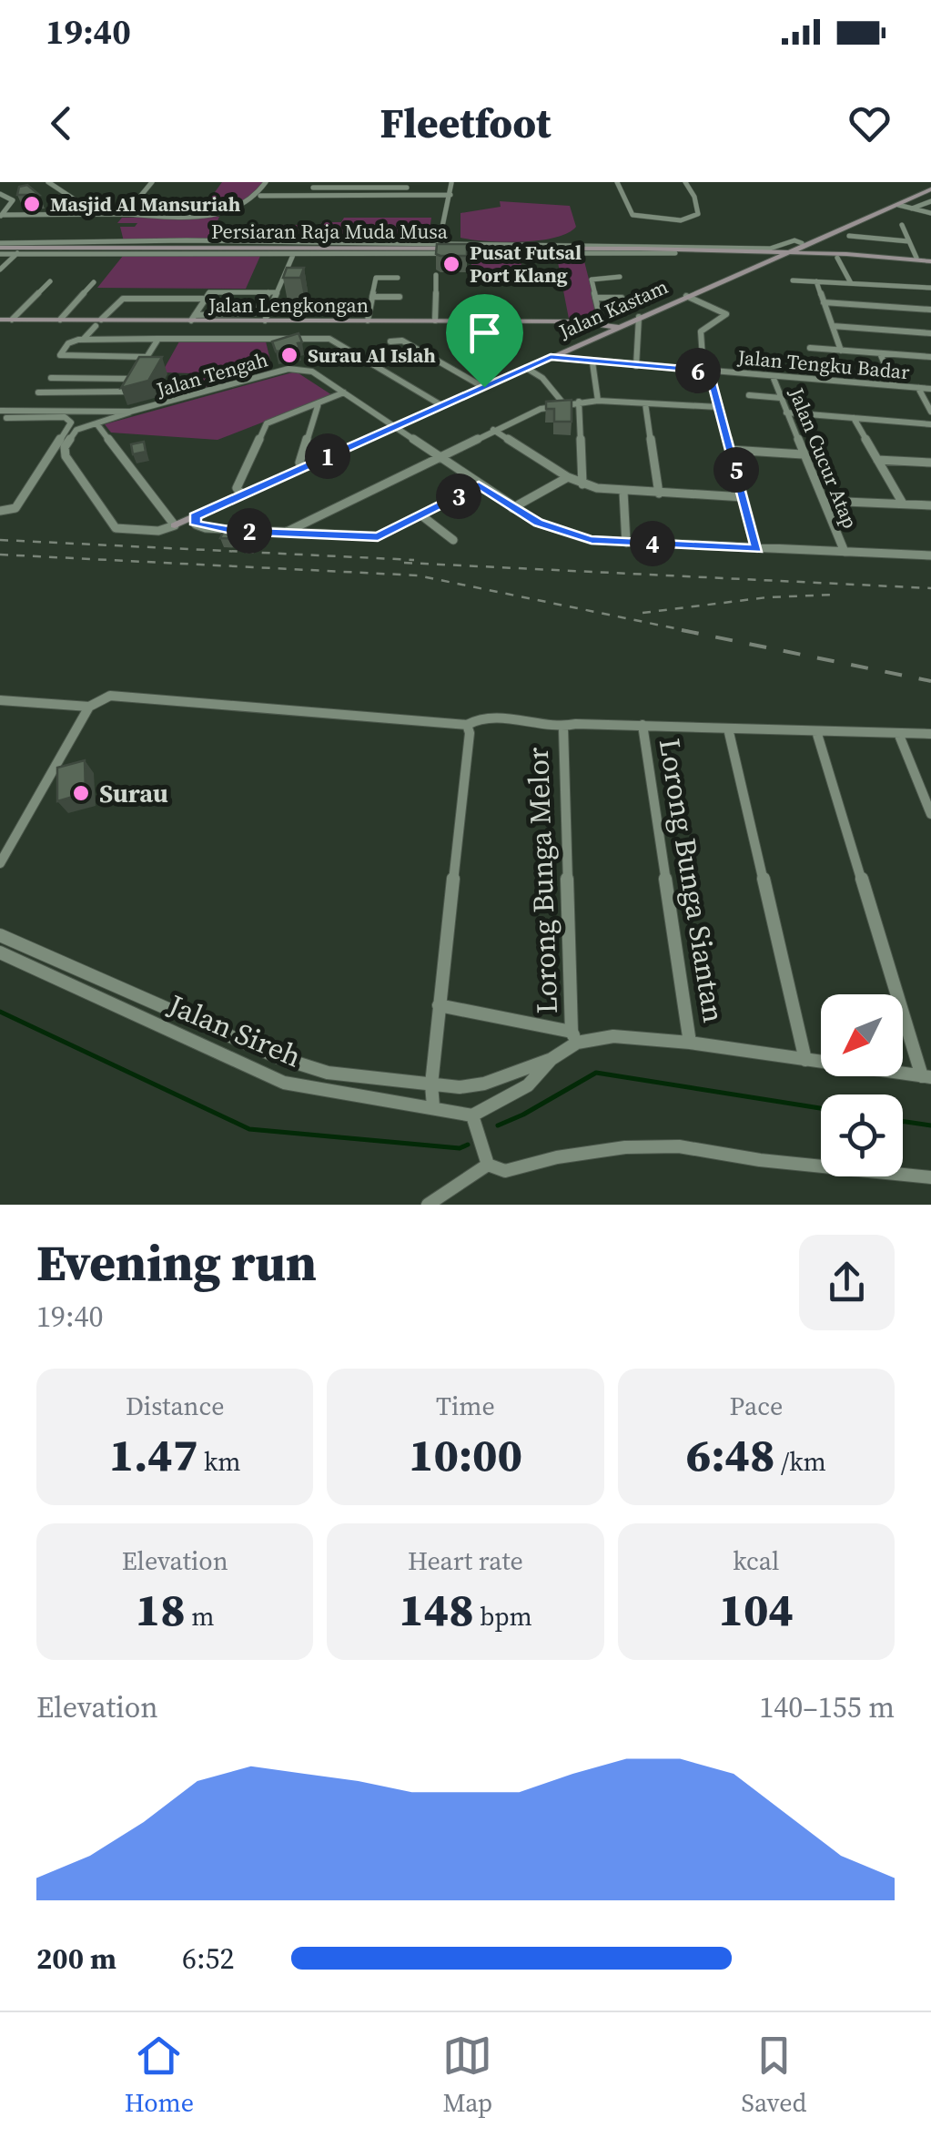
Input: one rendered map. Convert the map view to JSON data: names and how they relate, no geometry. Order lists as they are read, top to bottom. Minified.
{"streets":{"street":["Persiaran Raja Muda Musa","Jalan Lengkongan","Jalan Kastam","Jalan Tengku Badar","Jalan Tengah","Jalan Cucur Atap","Lorong Bunga Melor","Lorong Bunga Siantan","Jalan Sireh"]},"crossings":[["Persiaran Raja Muda Musa","Jalan Kastam"],["Jalan Lengkongan","Jalan Kastam"],["Jalan Kastam","Jalan Tengku Badar"],["Jalan Kastam","Jalan Tengah"],["Jalan Tengku Badar","Jalan Cucur Atap"],["Jalan Tengah","Jalan Cucur Atap"],["Lorong Bunga Melor","Jalan Sireh"],["Lorong Bunga Siantan","Jalan Sireh"]],"places":["Masjid Al Mansuriah","Pusat Futsal Port Klang","Surau Al Islah","Surau"],"north":"bottom left","page":{"status":"19:40","header":"Fleetfoot","pins":["6","1","5","3","2","4"],"heading":["Evening run","19:40"],"stats":[["Distance","1.47 km"],["Time","10:00"],["Pace","6:48 /km"],["Elevation","18 m"],["Heart rate","148 bpm"],["kcal","104"]],"chart":["Elevation","140–155 m"],"list":[{"name":"200 m","note":"6:52"}],"tabs":["Home","Map","Saved"]}}
